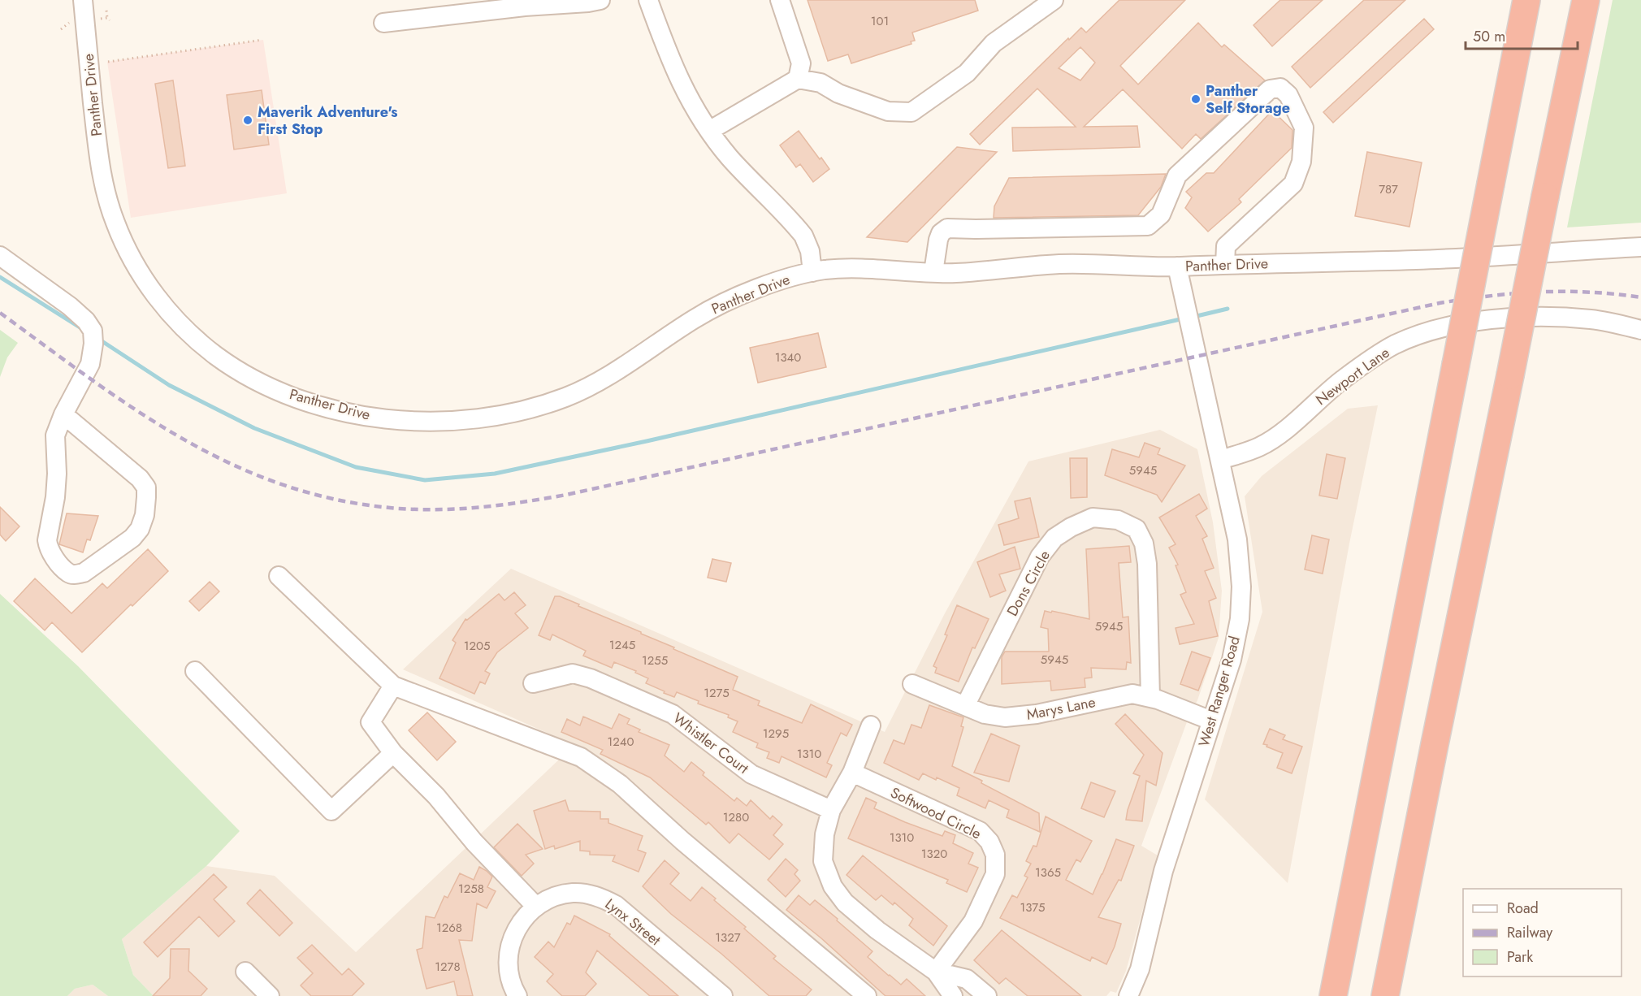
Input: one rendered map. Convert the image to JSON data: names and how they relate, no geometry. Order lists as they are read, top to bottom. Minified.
{"streets":{"street":["Panther Drive","Newport Lane","Dons Circle","West Ranger Road","Marys Lane","Whistler Court","Softwood Circle","Lynx Street"]},"crossings":[["Panther Drive","West Ranger Road"],["Newport Lane","West Ranger Road"],["Dons Circle","Marys Lane"],["West Ranger Road","Marys Lane"]],"places":["Panther Self Storage","Maverik Adventure's First Stop"],"house_numbers":["101","787","1340","5945","5945","1245","1205","5945","1255","1275","1295","1240","1310","1280","1310","1320","1365","1258","1375","1268","1327","1278"],"legend":["Road","Railway","Park"],"scale_bar":"50 m"}
